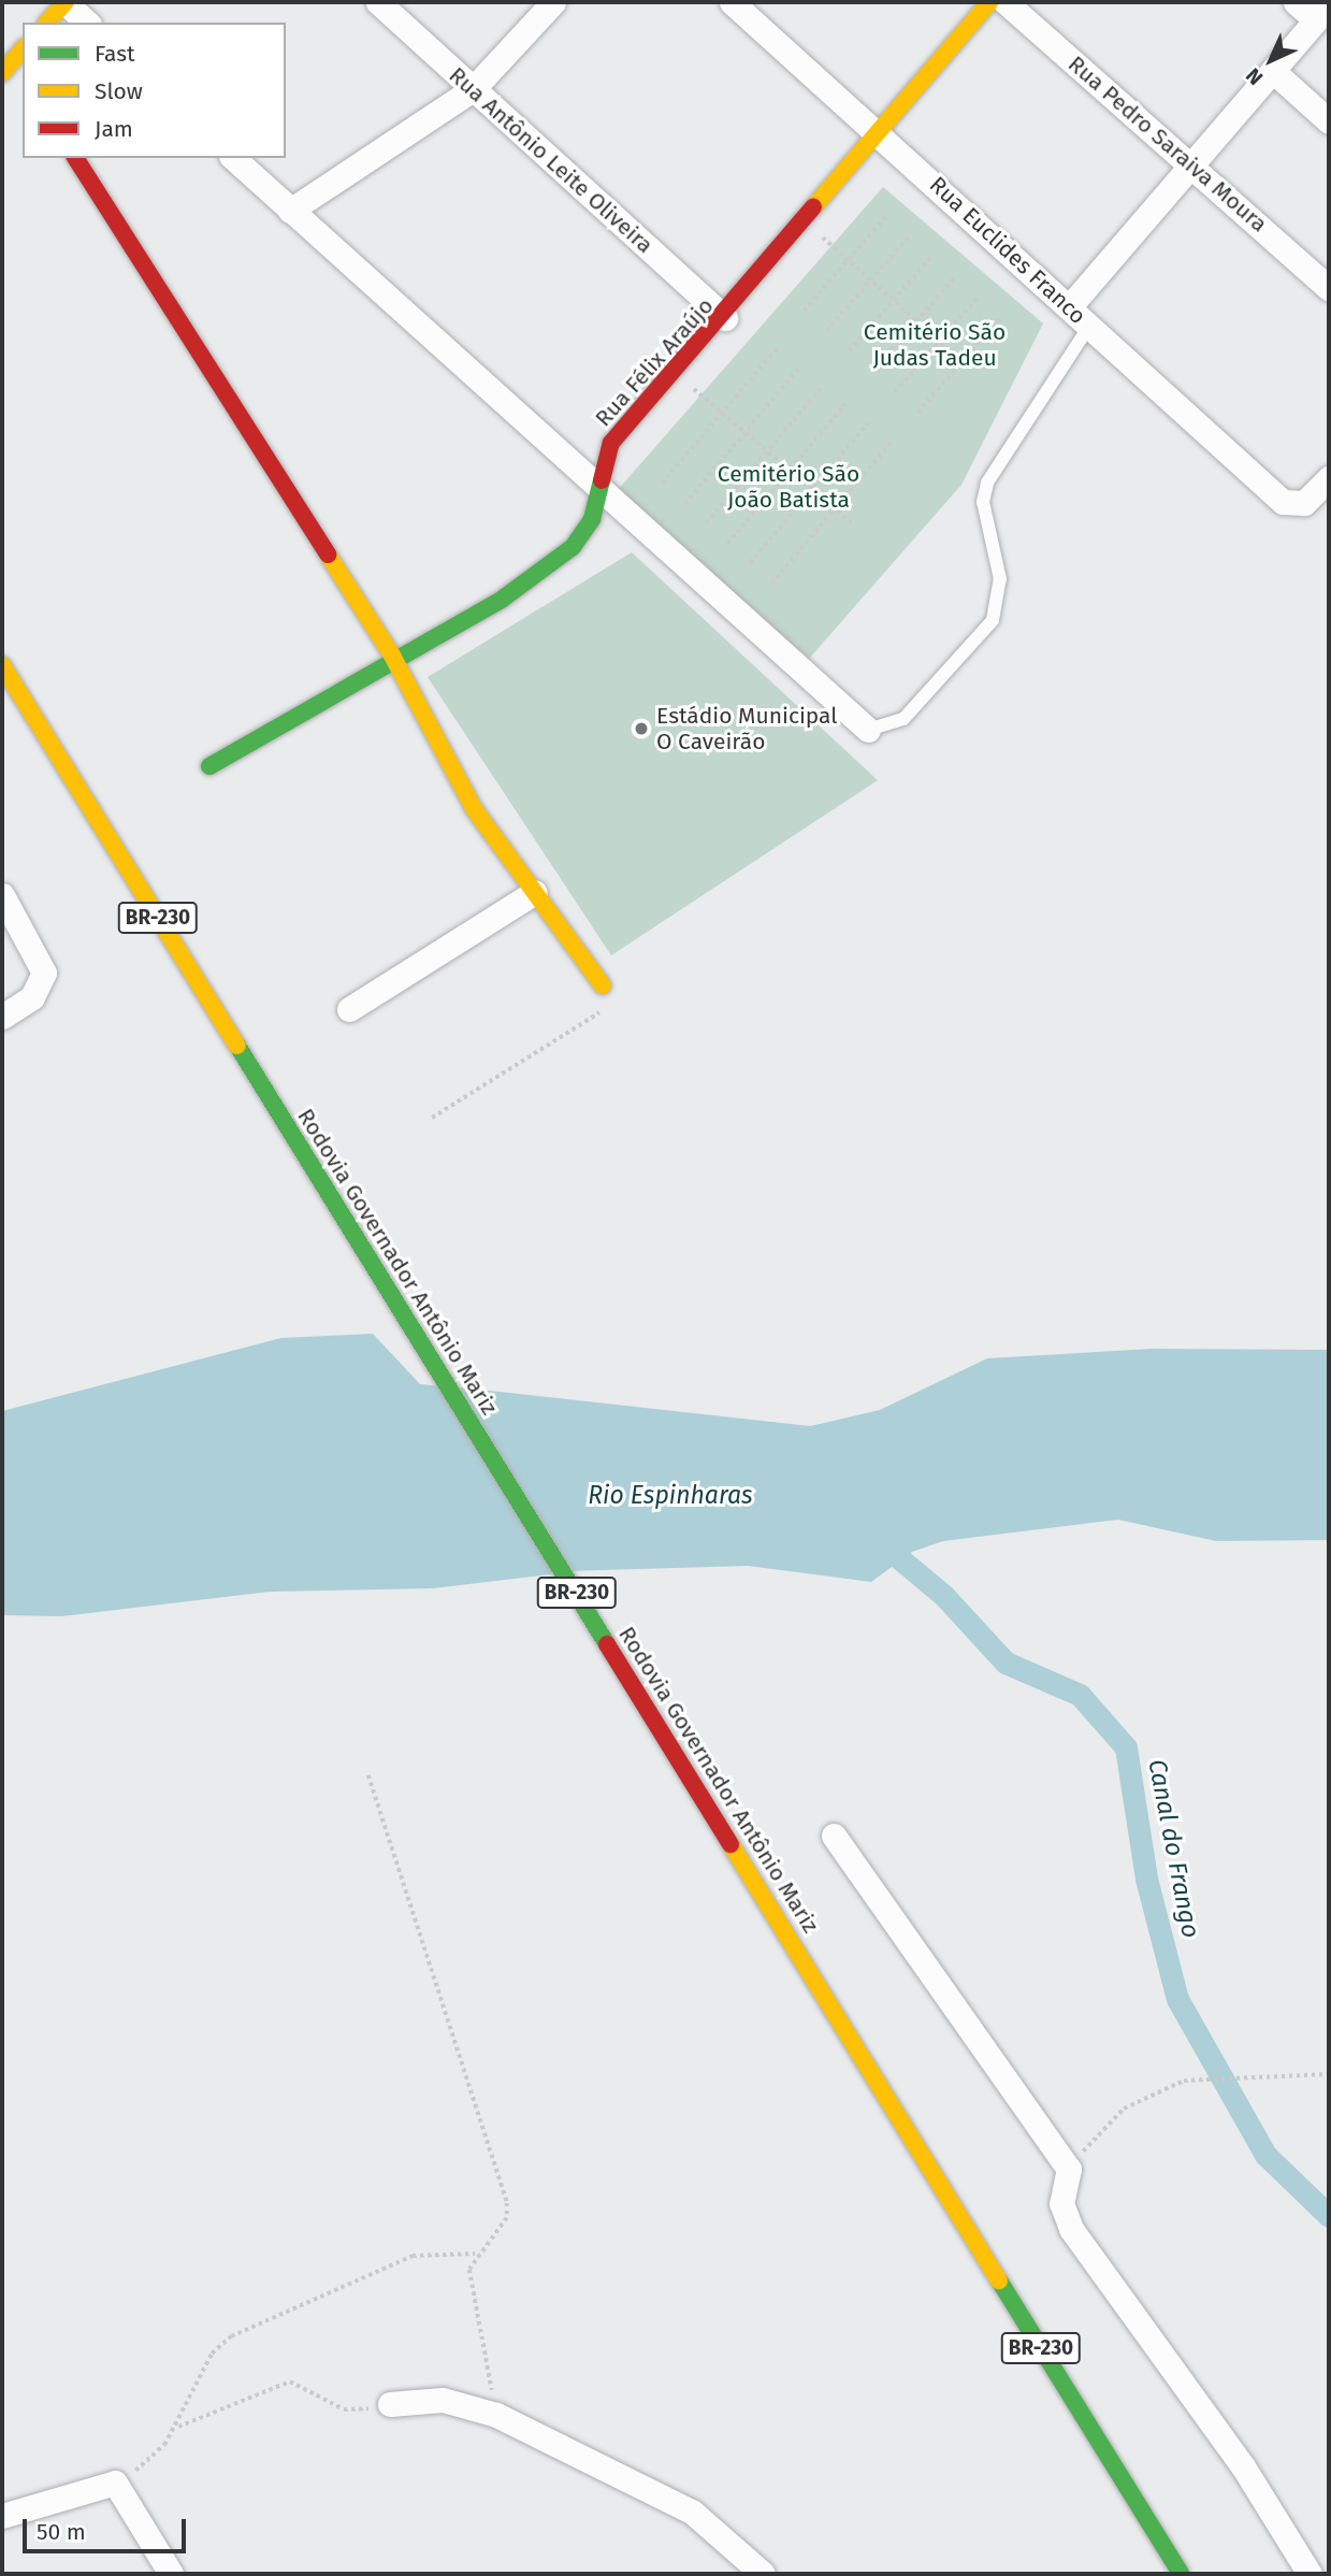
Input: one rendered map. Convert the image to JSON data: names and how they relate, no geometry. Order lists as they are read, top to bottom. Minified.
{"streets":{"main road":["Rua Félix Araújo","BR-230","Rodovia Governador Antônio Mariz"],"street":["Rua Pedro Saraiva Moura","Rua Antônio Leite Oliveira","Rua Euclides Franco"]},"crossings":[["Rua Antônio Leite Oliveira","Rua Félix Araújo"],["Rua Euclides Franco","Rua Félix Araújo"]],"water":["Rio Espinharas","Canal do Frango"],"parks":["Cemitério São Judas Tadeu","Cemitério São João Batista"],"places":["Estádio Municipal O Caveirão"],"legend":["Fast","Slow","Jam"],"scale_bar":"50 m","north":"bottom left"}
